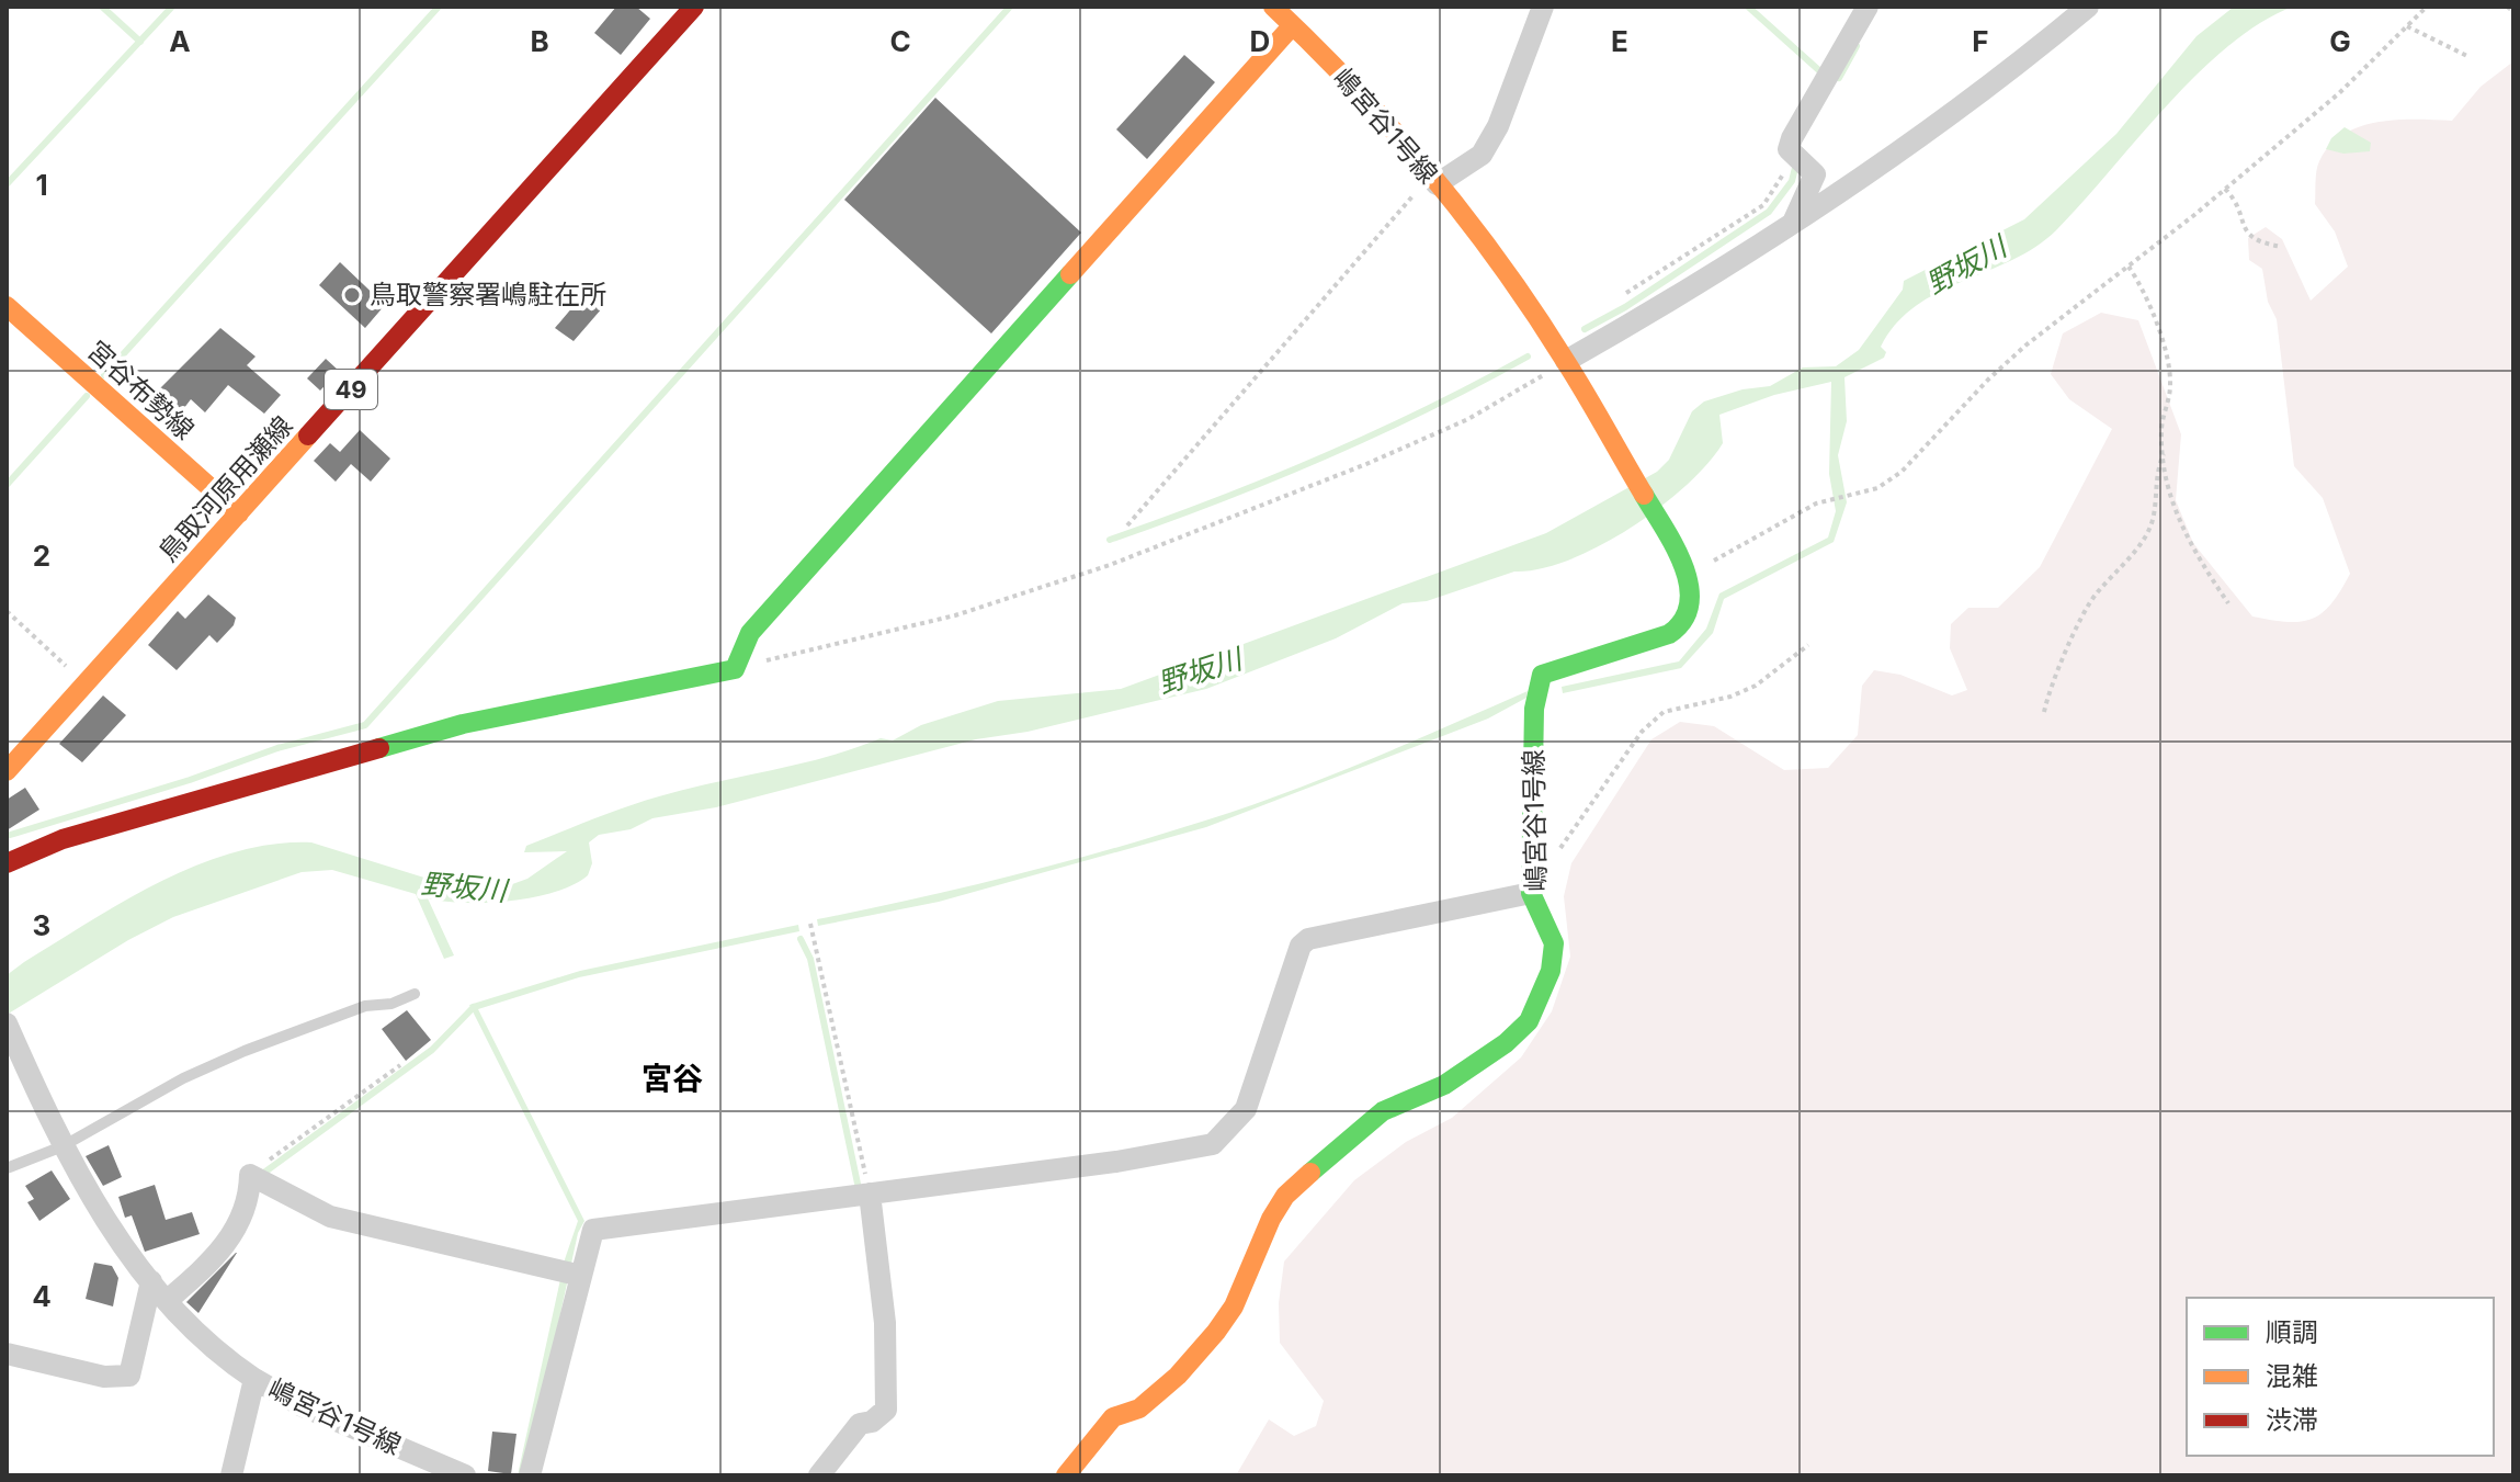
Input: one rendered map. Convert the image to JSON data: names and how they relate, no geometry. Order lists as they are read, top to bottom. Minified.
{"streets":{"street":["嶋宮谷1号線","49","宮谷布勢線","鳥取河原用瀬線"]},"crossings":[["宮谷布勢線","鳥取河原用瀬線"]],"districts":["宮谷"],"water":["野坂川"],"places":["鳥取警察署嶋駐在所"],"legend":["順調","混雑","渋滞"],"grid":{"columns":["A","B","C","D","E","F","G"],"rows":["1","2","3","4"]}}
